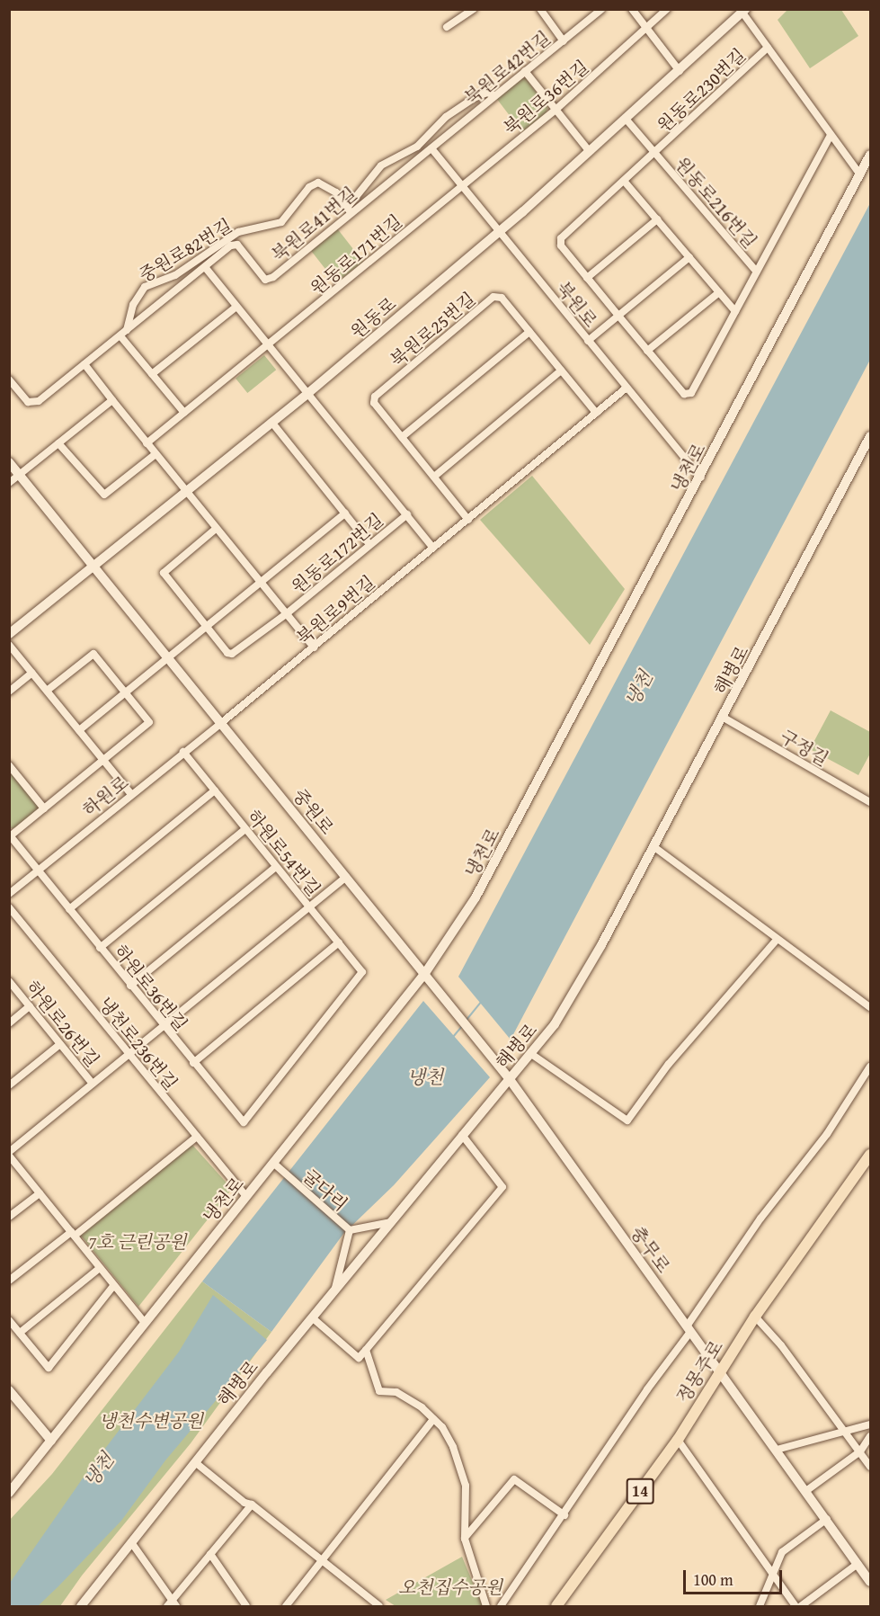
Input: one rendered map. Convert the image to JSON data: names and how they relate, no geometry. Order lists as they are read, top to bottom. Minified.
{"streets":{"main road":["정몽주로","14"],"street":["북원로42번길","원동로230번길","북원로36번길","원동로216번길","북원로41번길","중원로82번길","원동로171번길","북원로","원동로","북원로25번길","냉천로","원동로172번길","북원로9번길","해병로","구정길","하원로","중원로","하원로54번길","하원로36번길","하원로26번길","냉천로236번길","굴다리","충무로"]},"crossings":[["북원로42번길","북원로41번길"],["북원로42번길","북원로"],["원동로230번길","원동로216번길"],["원동로230번길","원동로"],["원동로230번길","냉천로"],["북원로36번길","원동로171번길"],["북원로36번길","북원로"],["원동로216번길","원동로"],["북원로41번길","중원로82번길"],["북원로41번길","북원로"],["원동로171번길","북원로"],["북원로","원동로"],["북원로","냉천로"],["북원로","북원로9번길"],["원동로","원동로172번길"],["원동로","중원로"],["북원로25번길","북원로9번길"],["냉천로","중원로"],["냉천로","냉천로236번길"],["냉천로","굴다리"],["원동로172번길","북원로9번길"],["북원로9번길","하원로"],["북원로9번길","중원로"],["해병로","구정길"],["해병로","충무로"],["하원로","중원로"],["하원로","하원로54번길"],["하원로","하원로36번길"],["중원로","충무로"],["하원로54번길","하원로36번길"],["충무로","정몽주로"]],"water":["냉천"],"parks":["7호 근린공원","냉천수변공원","오천집수공원"],"scale_bar":"100 m"}
